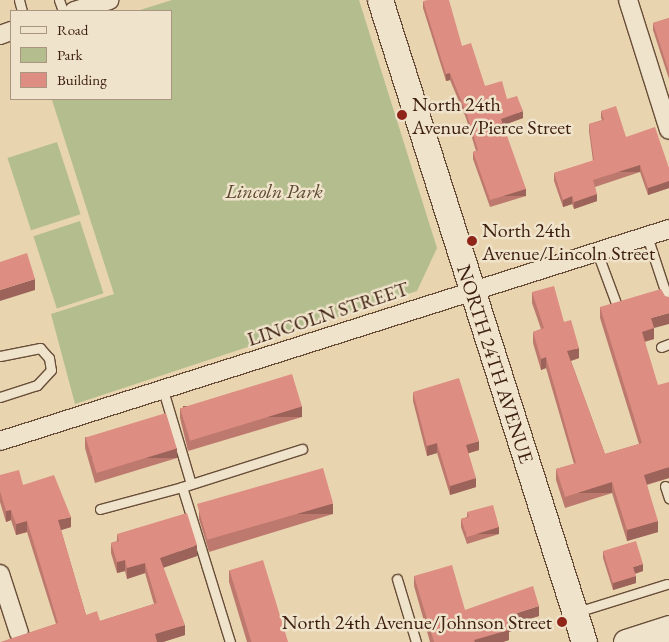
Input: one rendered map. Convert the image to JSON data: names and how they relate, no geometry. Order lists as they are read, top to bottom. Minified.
{"streets":{"street":["LINCOLN STREET","NORTH 24TH AVENUE"]},"crossings":[["LINCOLN STREET","NORTH 24TH AVENUE"]],"parks":["Lincoln Park"],"places":["North 24th Avenue/Pierce Street","North 24th Avenue/Lincoln Street","North 24th Avenue/Johnson Street"],"legend":["Road","Park","Building"]}
